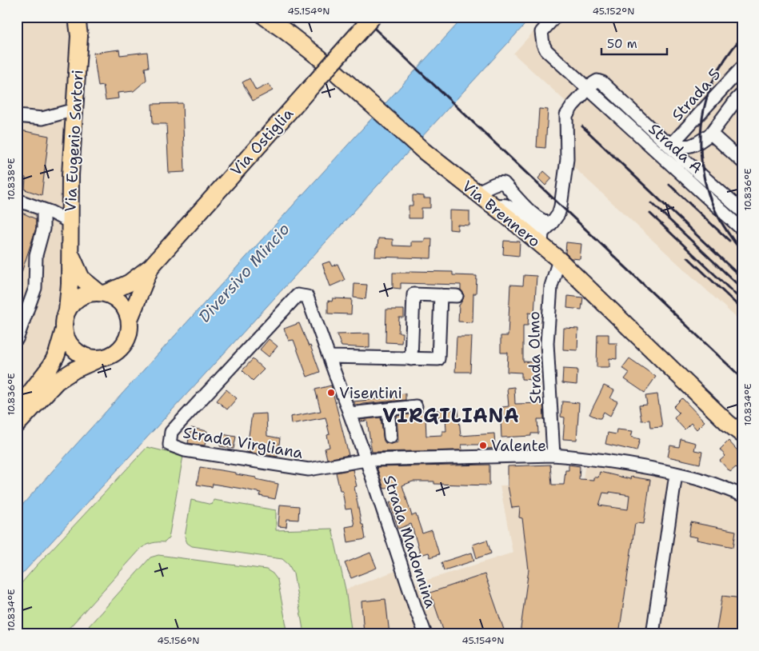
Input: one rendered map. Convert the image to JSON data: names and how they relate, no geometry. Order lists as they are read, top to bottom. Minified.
{"streets":{"main road":["Via Eugenio Sartori","Via Ostiglia","Via Brennero"],"street":["Strada 5","Strada A","Strada Olmo","Strada Virgliana","Strada Madonnina"]},"crossings":[["Via Eugenio Sartori","Via Ostiglia"],["Via Brennero","Strada Olmo"],["Strada Virgliana","Strada Madonnina"]],"districts":["VIRGILIANA"],"water":["Diversivo Mincio"],"places":["Visentini","Valente"],"scale_bar":"50 m","coordinates":["45.154°N","45.152°N","10.838°E","10.836°E","10.834°E","45.156°N"]}
